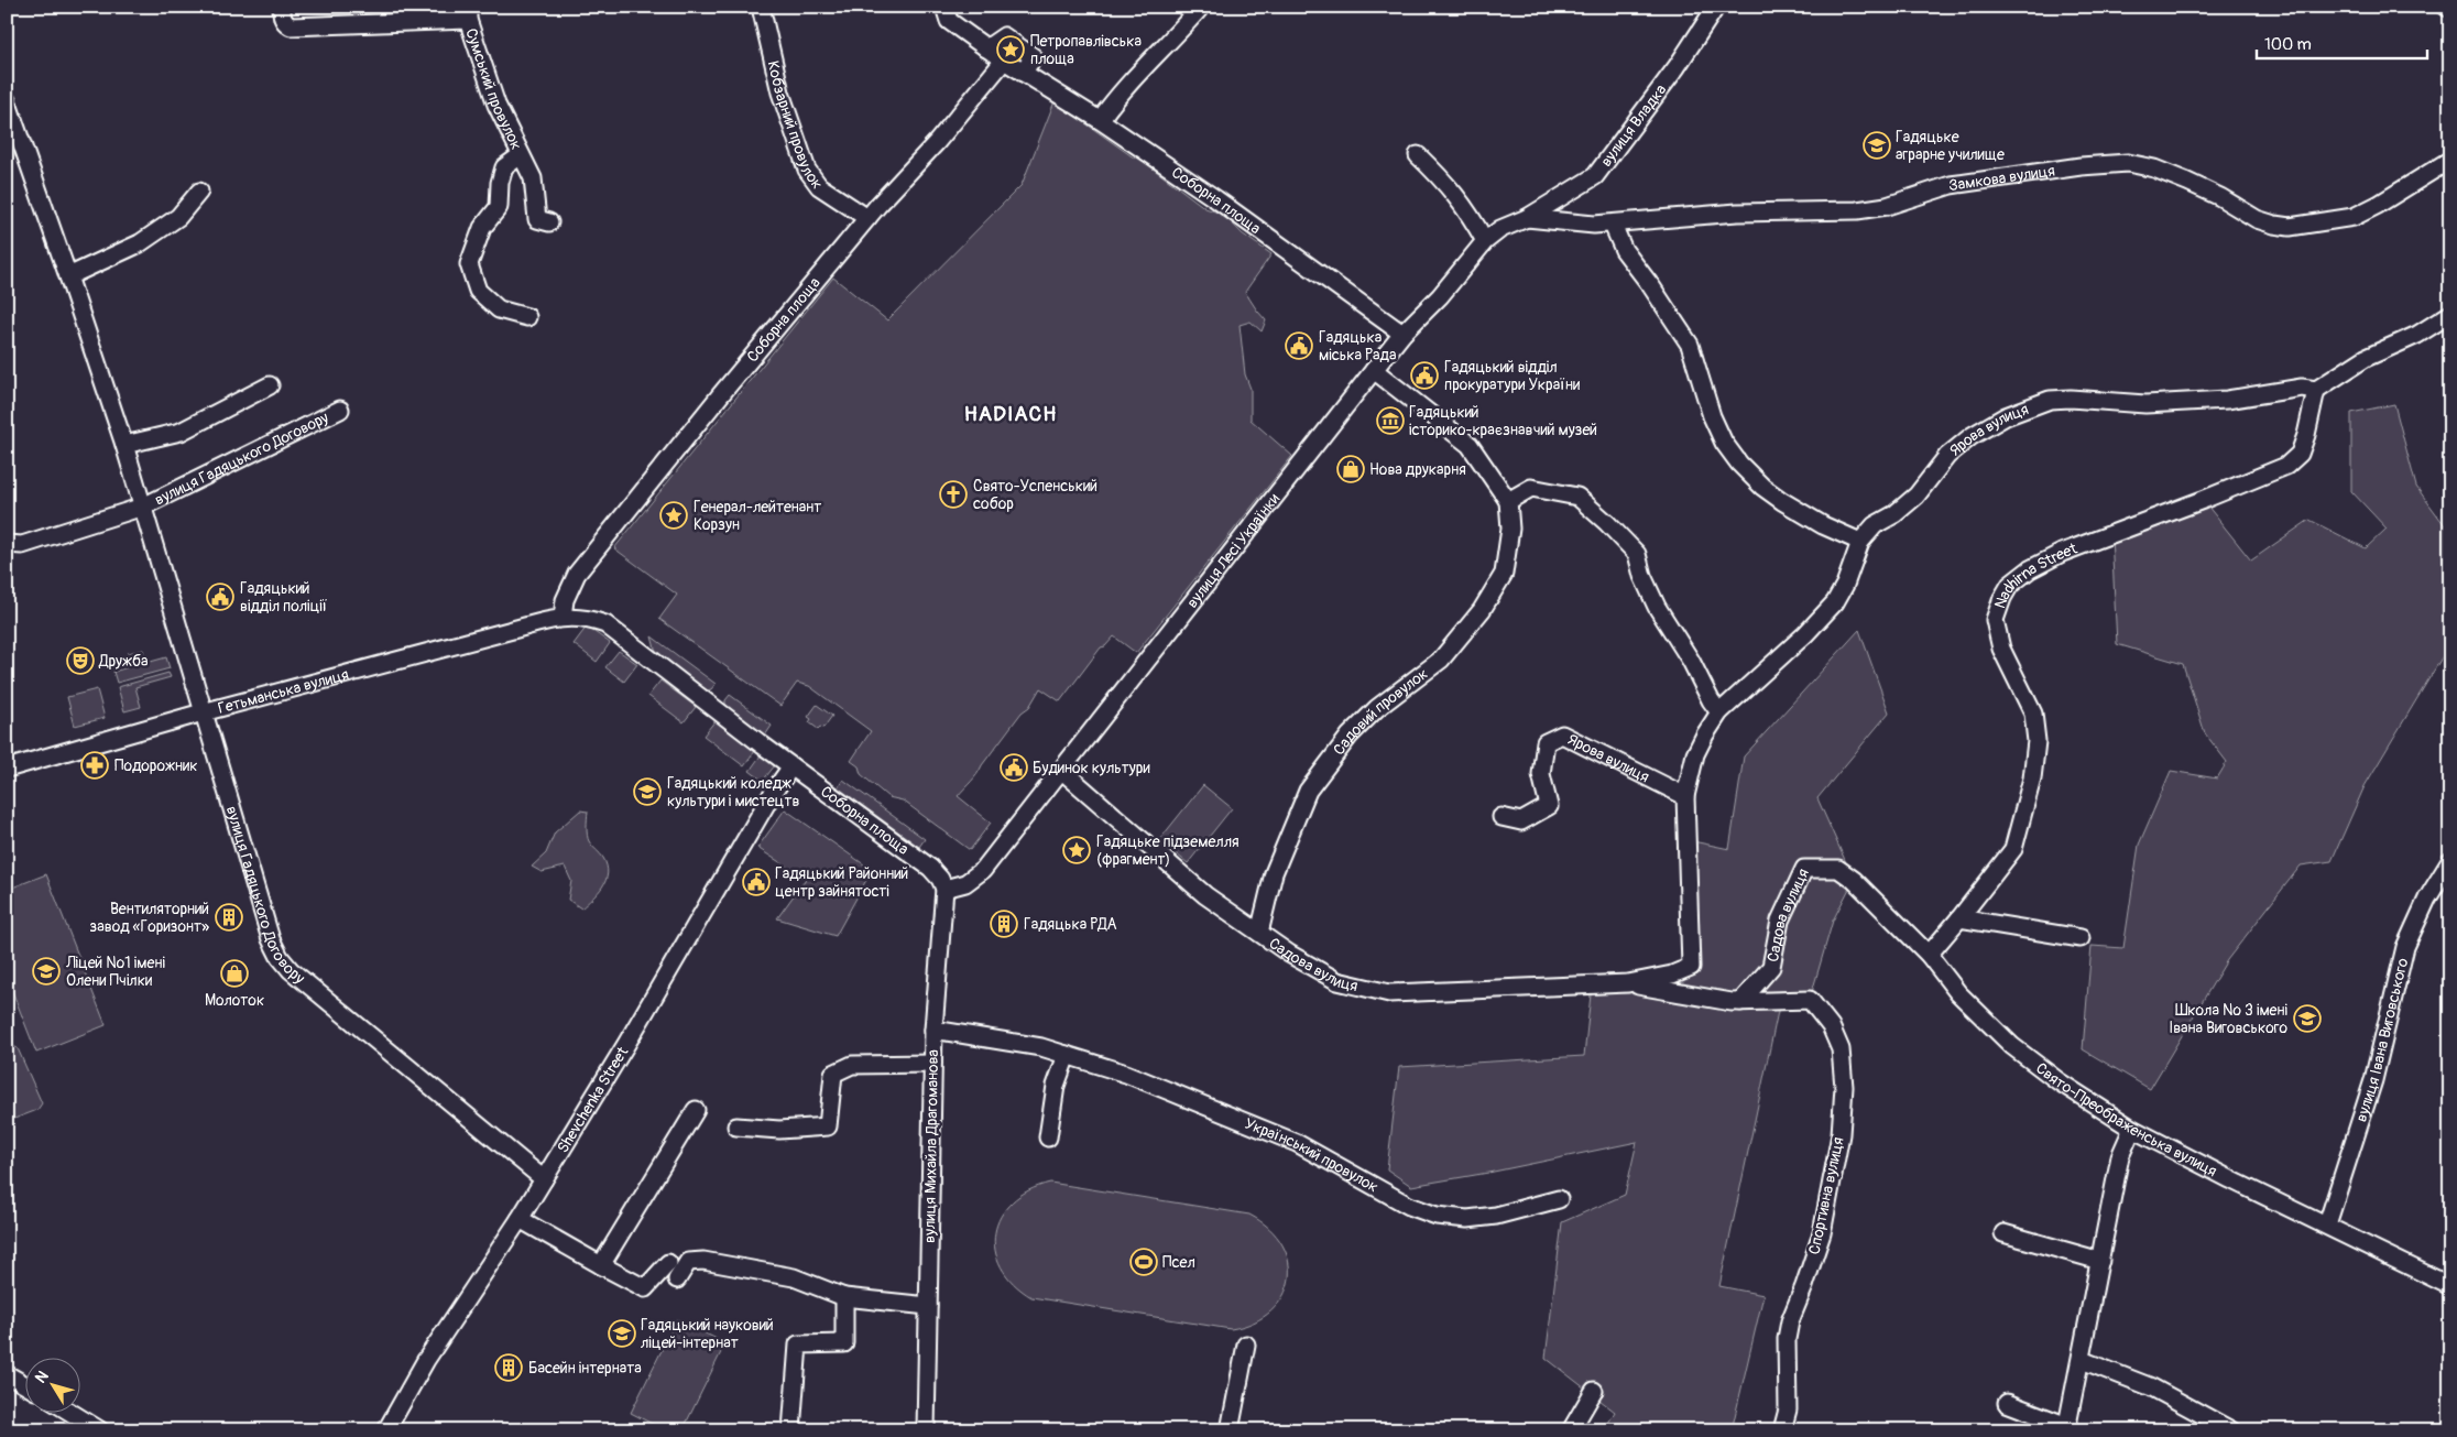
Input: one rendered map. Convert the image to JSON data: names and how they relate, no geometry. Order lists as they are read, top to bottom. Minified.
{"streets":{"street":["Сумський провулок","Кобзарний провулок","вулиця Владка","Замкова вулиця","Соборна площа","Ярова вулиця","вулиця Гадяцького Договору","вулиця Лесі Українки","Nadhirna Street","Гетьманська вулиця","Садовий провулок","Садова вулиця","вулиця Івана Виговського","Shevchenka Street","Свято-Преображенська вулиця","вулиця Михайла Драгоманова","Український провулок","Спортивна вулиця"]},"crossings":[["Кобзарний провулок","Соборна площа"],["вулиця Владка","Замкова вулиця"],["вулиця Владка","вулиця Лесі Українки"],["Замкова вулиця","вулиця Лесі Українки"],["Соборна площа","вулиця Лесі Українки"],["Соборна площа","Гетьманська вулиця"],["Соборна площа","Shevchenka Street"],["Соборна площа","вулиця Михайла Драгоманова"],["Ярова вулиця","Nadhirna Street"],["Ярова вулиця","Садова вулиця"],["вулиця Гадяцького Договору","Гетьманська вулиця"],["вулиця Гадяцького Договору","Shevchenka Street"],["вулиця Лесі Українки","Садова вулиця"],["вулиця Лесі Українки","вулиця Михайла Драгоманова"],["Nadhirna Street","Свято-Преображенська вулиця"],["Садовий провулок","Садова вулиця"],["Садова вулиця","Свято-Преображенська вулиця"],["Садова вулиця","Спортивна вулиця"],["вулиця Івана Виговського","Свято-Преображенська вулиця"],["вулиця Михайла Драгоманова","Український провулок"]],"districts":["HADIACH"],"places":{"place":["Петропавлівська площа","Генерал-лейтенант Корзун","Гадяцьке підземелля (фрагмент)"],"school or university":["Гадяцьке аграрне училище","Гадяцький коледж культури і мистецтв","Ліцей №1 імені Олени Пчілки","Школа № 3 імені Івана Виговського","Гадяцький науковий ліцей-інтернат"],"public building":["Гадяцька міська Рада","Гадяцький відділ прокуратури України","Гадяцький відділ поліції","Будинок культури","Гадяцький Районний центр зайнятості"],"museum":["Гадяцький історико-краєзнавчий музей"],"shop":["Нова друкарня","Молоток"],"church":["Свято-Успенський собор"],"theatre":["Дружба"],"pharmacy":["Подорожник"],"building":["Вентиляторний завод «Горизонт»","Гадяцька РДА","Басейн інтерната"],"sports":["Псел"]},"scale_bar":"100 m","north":"top left"}
